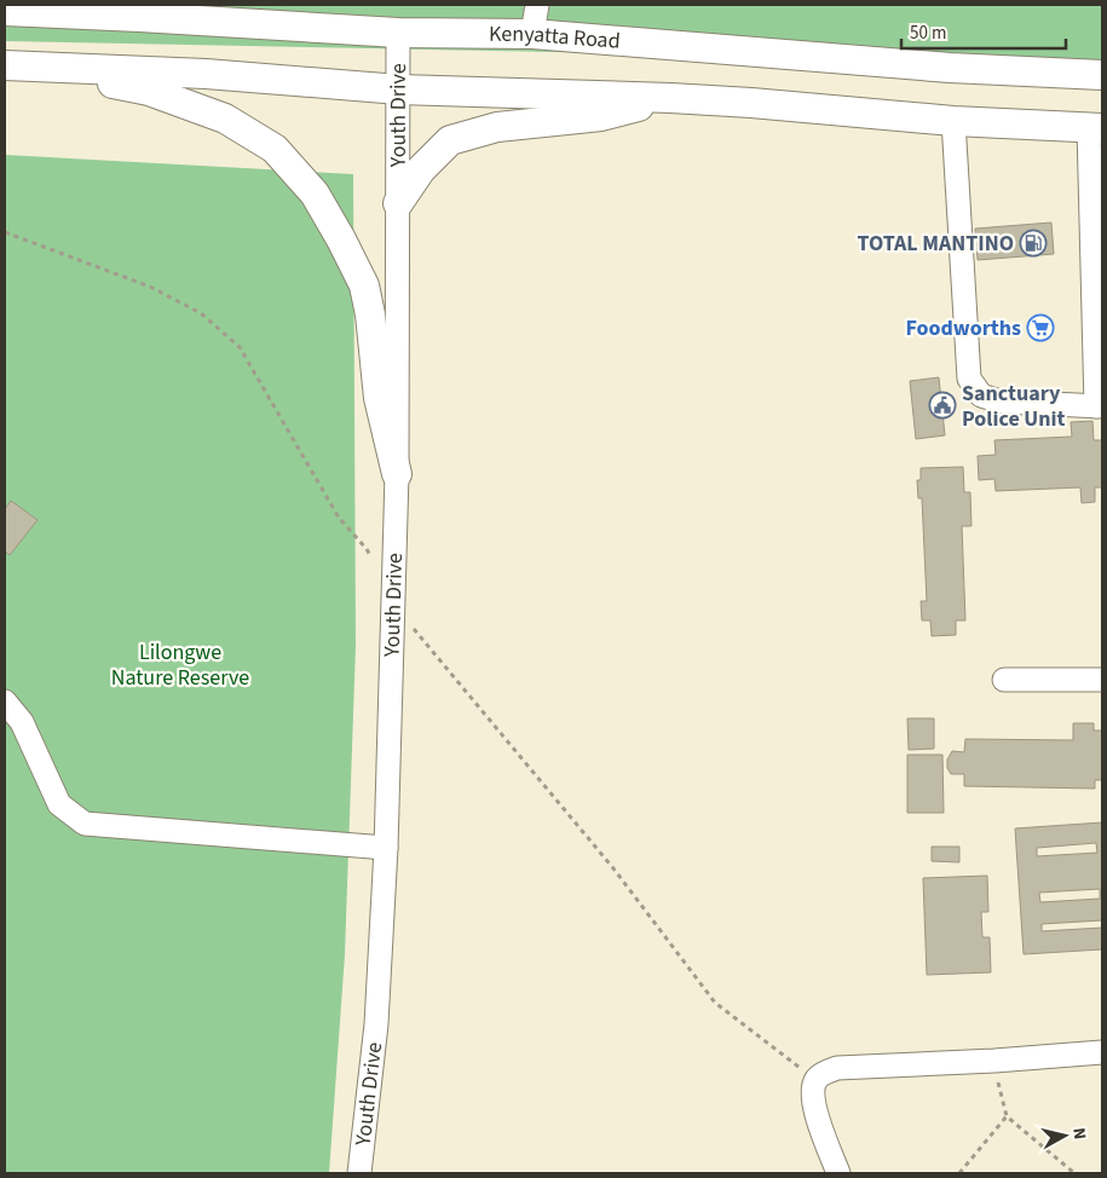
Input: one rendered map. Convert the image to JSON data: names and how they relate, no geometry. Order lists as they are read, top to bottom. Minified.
{"streets":{"main road":["Kenyatta Road"],"street":["Youth Drive"]},"crossings":[["Kenyatta Road","Youth Drive"]],"parks":["Lilongwe Nature Reserve"],"places":{"fuel station":["TOTAL MANTINO"],"supermarket":["Foodworths"],"public building":["Sanctuary Police Unit"]},"scale_bar":"50 m","north":"right"}
